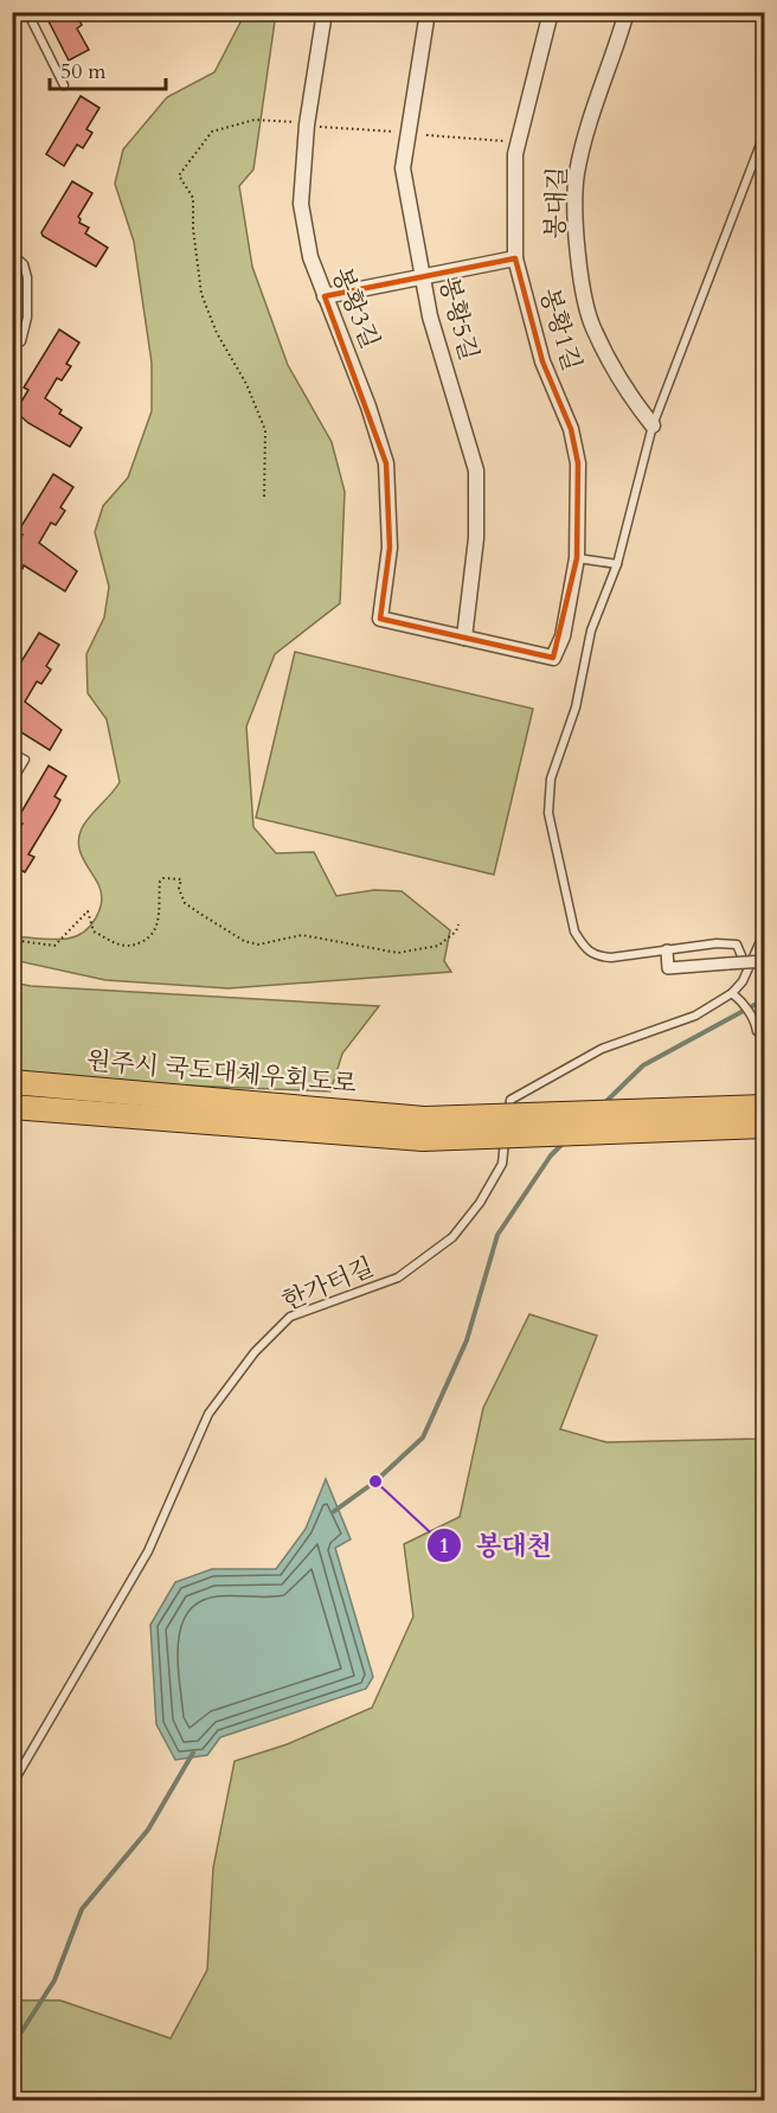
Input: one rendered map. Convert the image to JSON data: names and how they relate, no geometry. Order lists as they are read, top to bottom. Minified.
{"streets":{"highway":["원주시 국도대체우회도로"],"street":["봉대길","봉황3길","봉황5길","봉황1길"],"lane":["한가터길"]},"crossings":[["봉황3길","봉황5길"],["봉황3길","봉황1길"],["봉황5길","봉황1길"]],"places":["봉대천"],"scale_bar":"50 m"}
